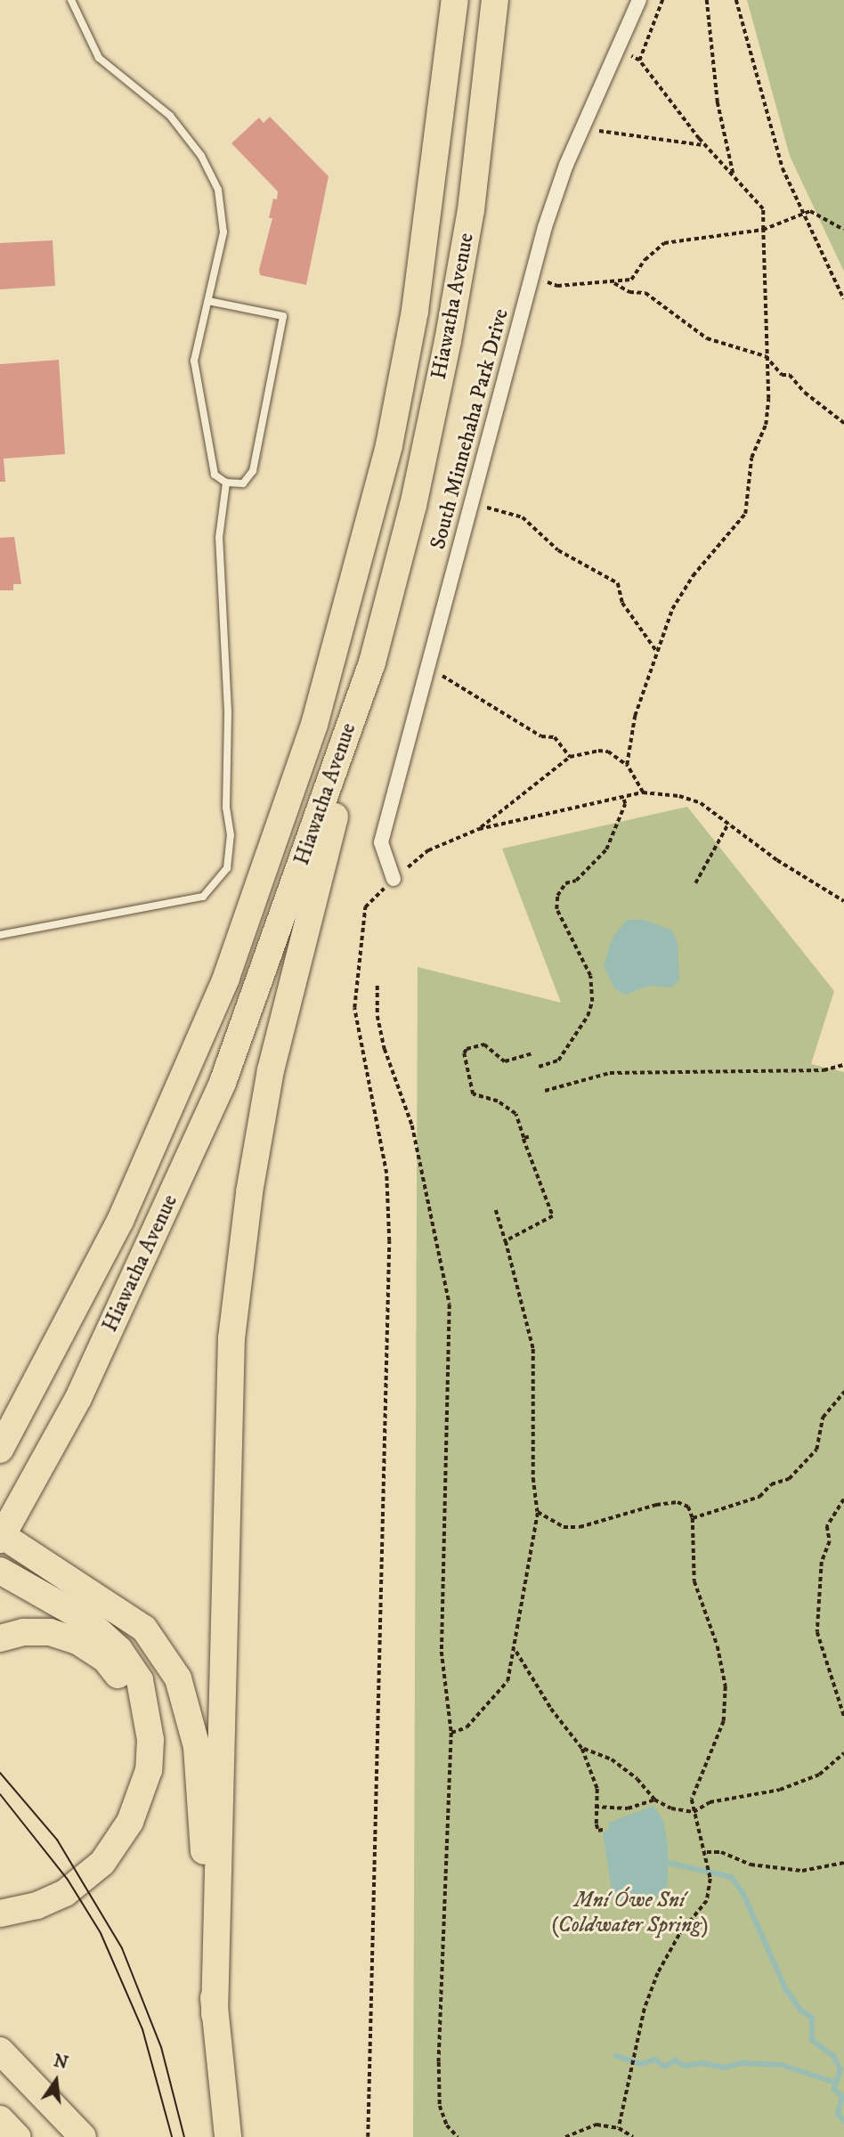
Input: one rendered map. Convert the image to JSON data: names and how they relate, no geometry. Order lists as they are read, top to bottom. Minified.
{"streets":{"highway":["Hiawatha Avenue"],"street":["South Minnehaha Park Drive"]},"parks":["Mní Ówe Sní (Coldwater Spring)"],"north":"top"}
